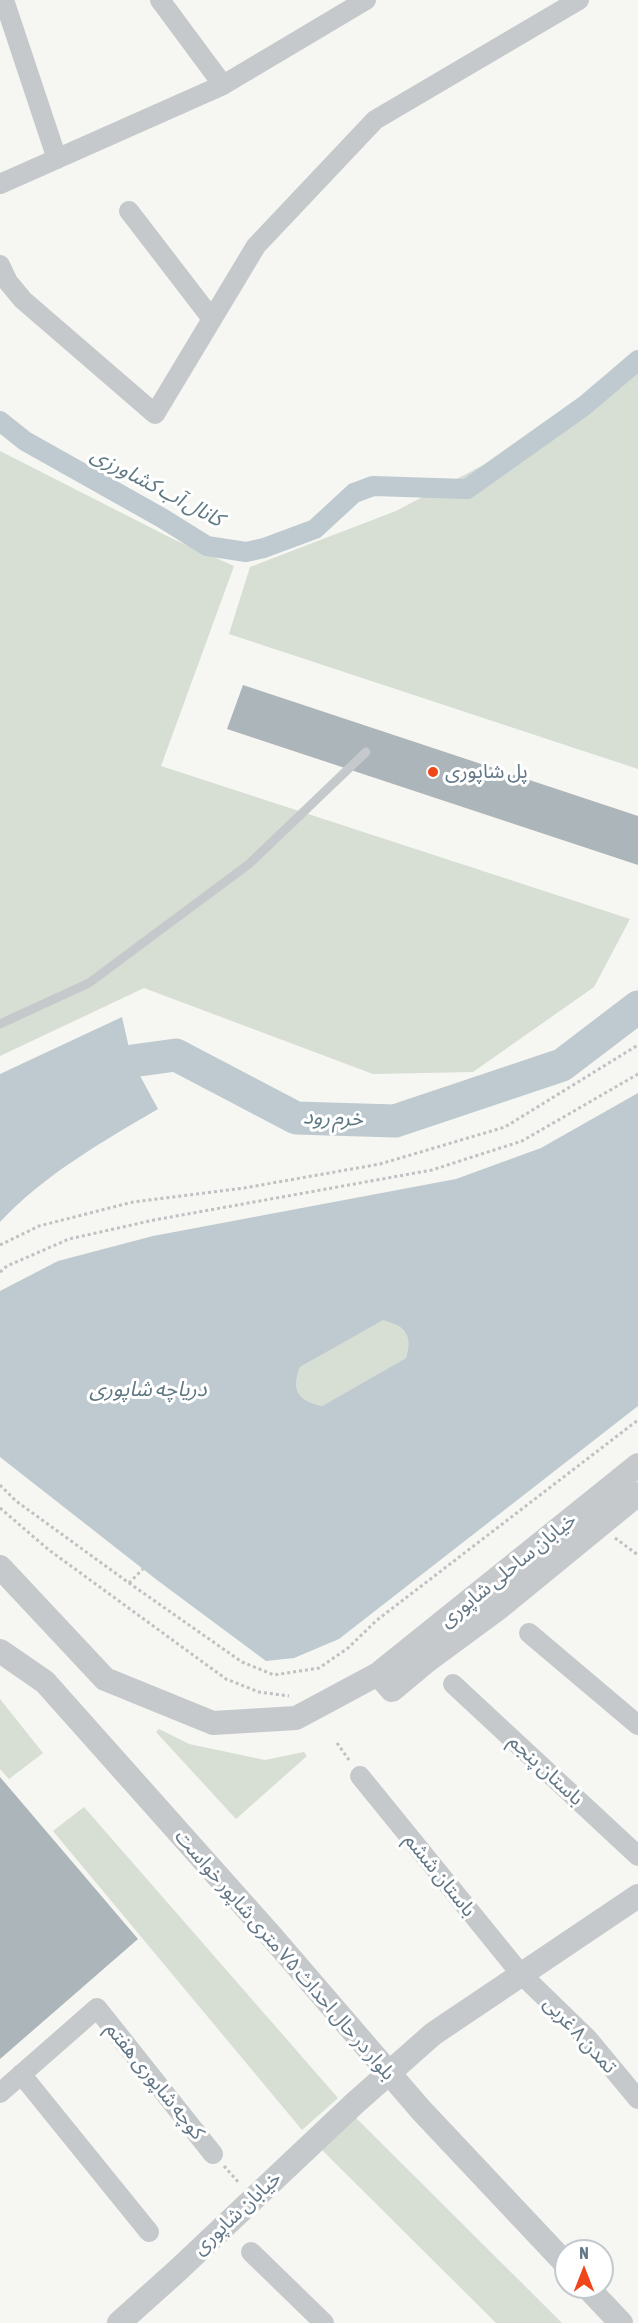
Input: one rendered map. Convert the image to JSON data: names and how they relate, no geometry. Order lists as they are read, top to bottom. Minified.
{"streets":{"street":["خیابان ساحلی شاپوری","باستان پنجم","باستان ششم","بلوار در حال احداث ۷۵ متری شاپور خواست","تمدن ۸ غربی","کوچه شاپوری هفتم","خیابان شاپوری"]},"crossings":[["باستان ششم","تمدن ۸ غربی"],["باستان ششم","خیابان شاپوری"],["بلوار در حال احداث ۷۵ متری شاپور خواست","خیابان شاپوری"],["تمدن ۸ غربی","خیابان شاپوری"]],"water":["کانال آب کشاورزی","خرم رود","دریاچه شاپوری"],"places":["پل شاپوری"],"north":"top"}
